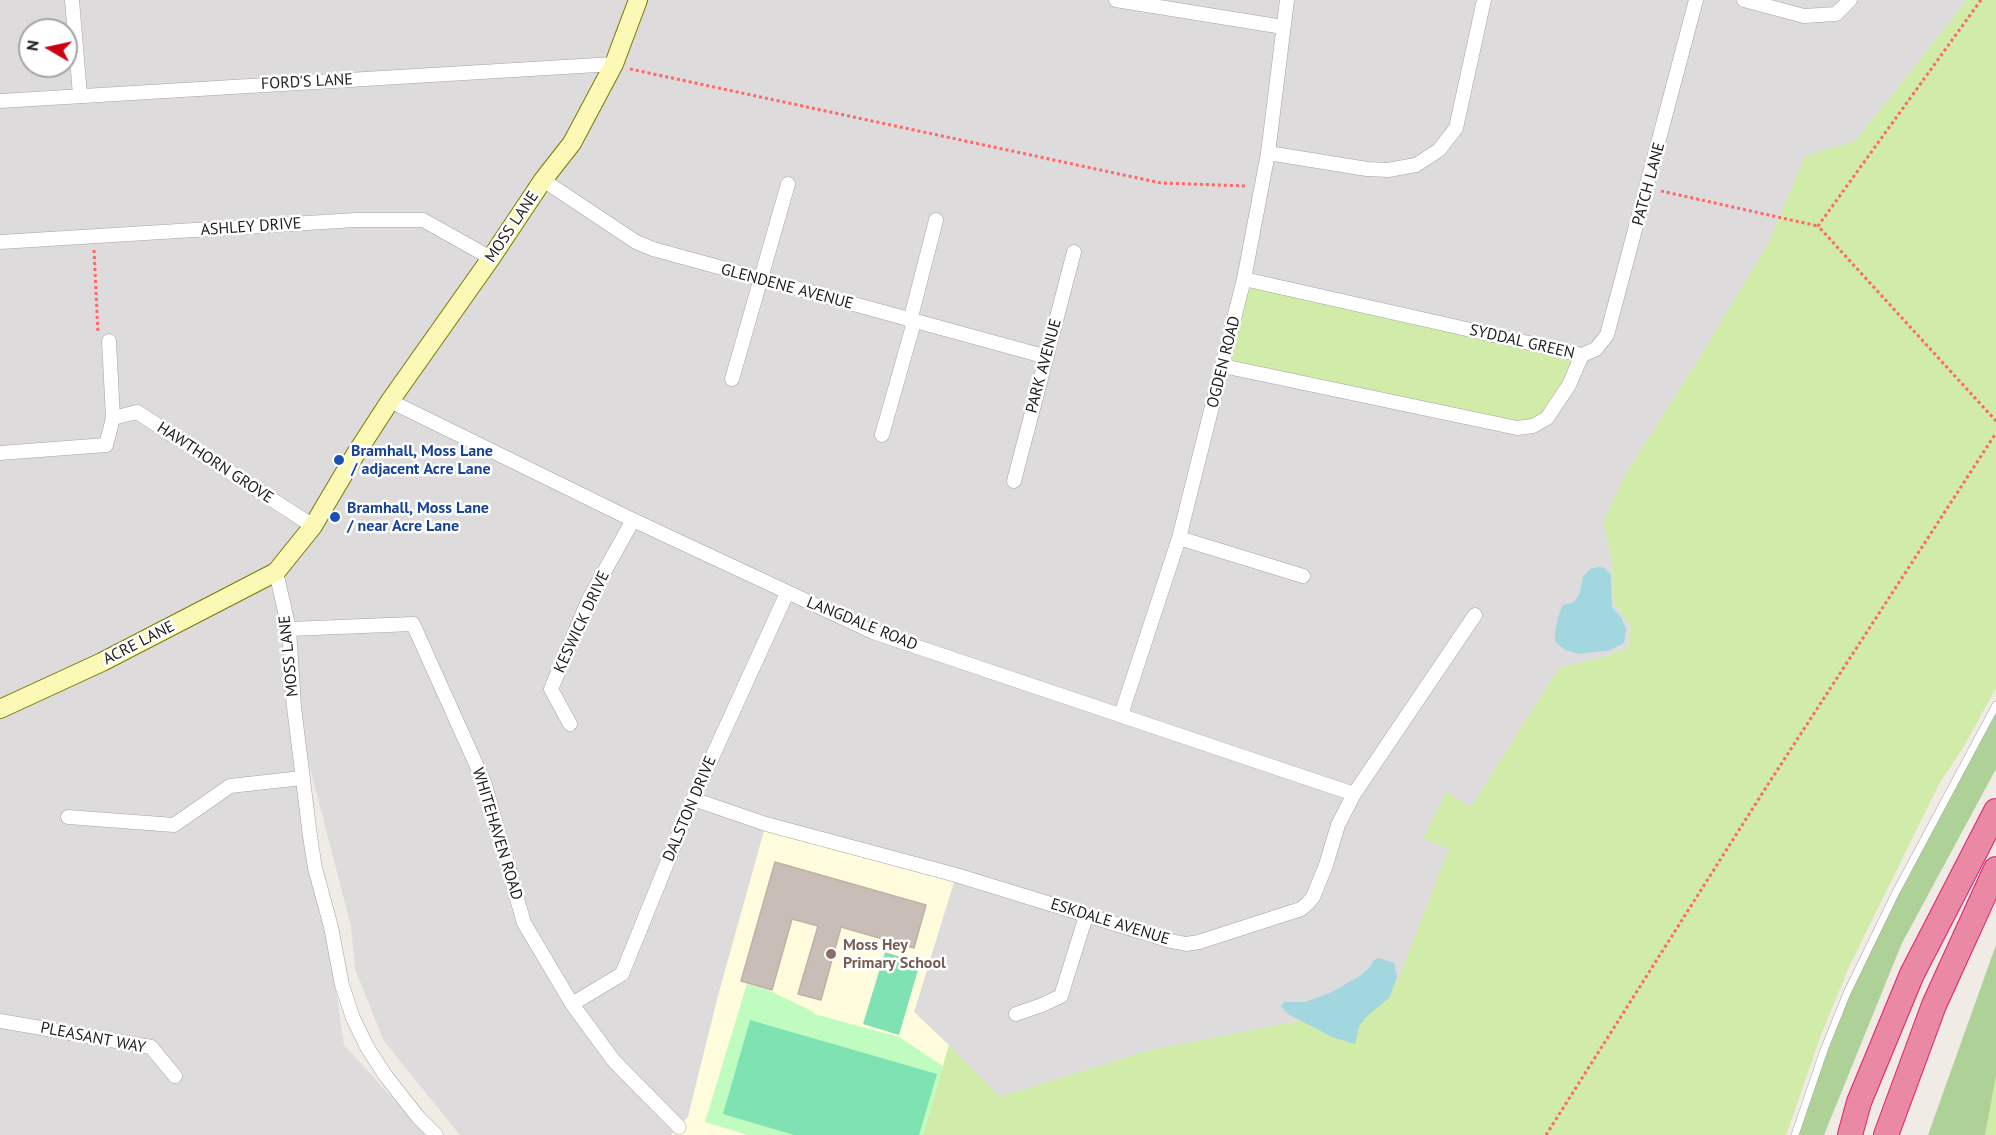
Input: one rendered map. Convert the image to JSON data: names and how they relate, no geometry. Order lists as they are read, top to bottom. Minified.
{"streets":{"main road":["MOSS LANE","ACRE LANE"],"street":["FORD'S LANE","PATCH LANE","ASHLEY DRIVE","GLENDENE AVENUE","SYDDAL GREEN","OGDEN ROAD","PARK AVENUE","HAWTHORN GROVE","KESWICK DRIVE","LANGDALE ROAD","DALSTON DRIVE","WHITEHAVEN ROAD","ESKDALE AVENUE","PLEASANT WAY"]},"crossings":[["FORD'S LANE","MOSS LANE"],["PATCH LANE","SYDDAL GREEN"],["ASHLEY DRIVE","MOSS LANE"],["MOSS LANE","GLENDENE AVENUE"],["MOSS LANE","HAWTHORN GROVE"],["MOSS LANE","LANGDALE ROAD"],["MOSS LANE","ACRE LANE"],["MOSS LANE","WHITEHAVEN ROAD"],["GLENDENE AVENUE","PARK AVENUE"],["SYDDAL GREEN","OGDEN ROAD"],["OGDEN ROAD","LANGDALE ROAD"],["KESWICK DRIVE","LANGDALE ROAD"],["LANGDALE ROAD","DALSTON DRIVE"],["LANGDALE ROAD","ESKDALE AVENUE"],["DALSTON DRIVE","WHITEHAVEN ROAD"],["DALSTON DRIVE","ESKDALE AVENUE"]],"places":["Bramhall, Moss Lane / adjacent Acre Lane","Bramhall, Moss Lane / near Acre Lane","Moss Hey Primary School"],"north":"left"}
